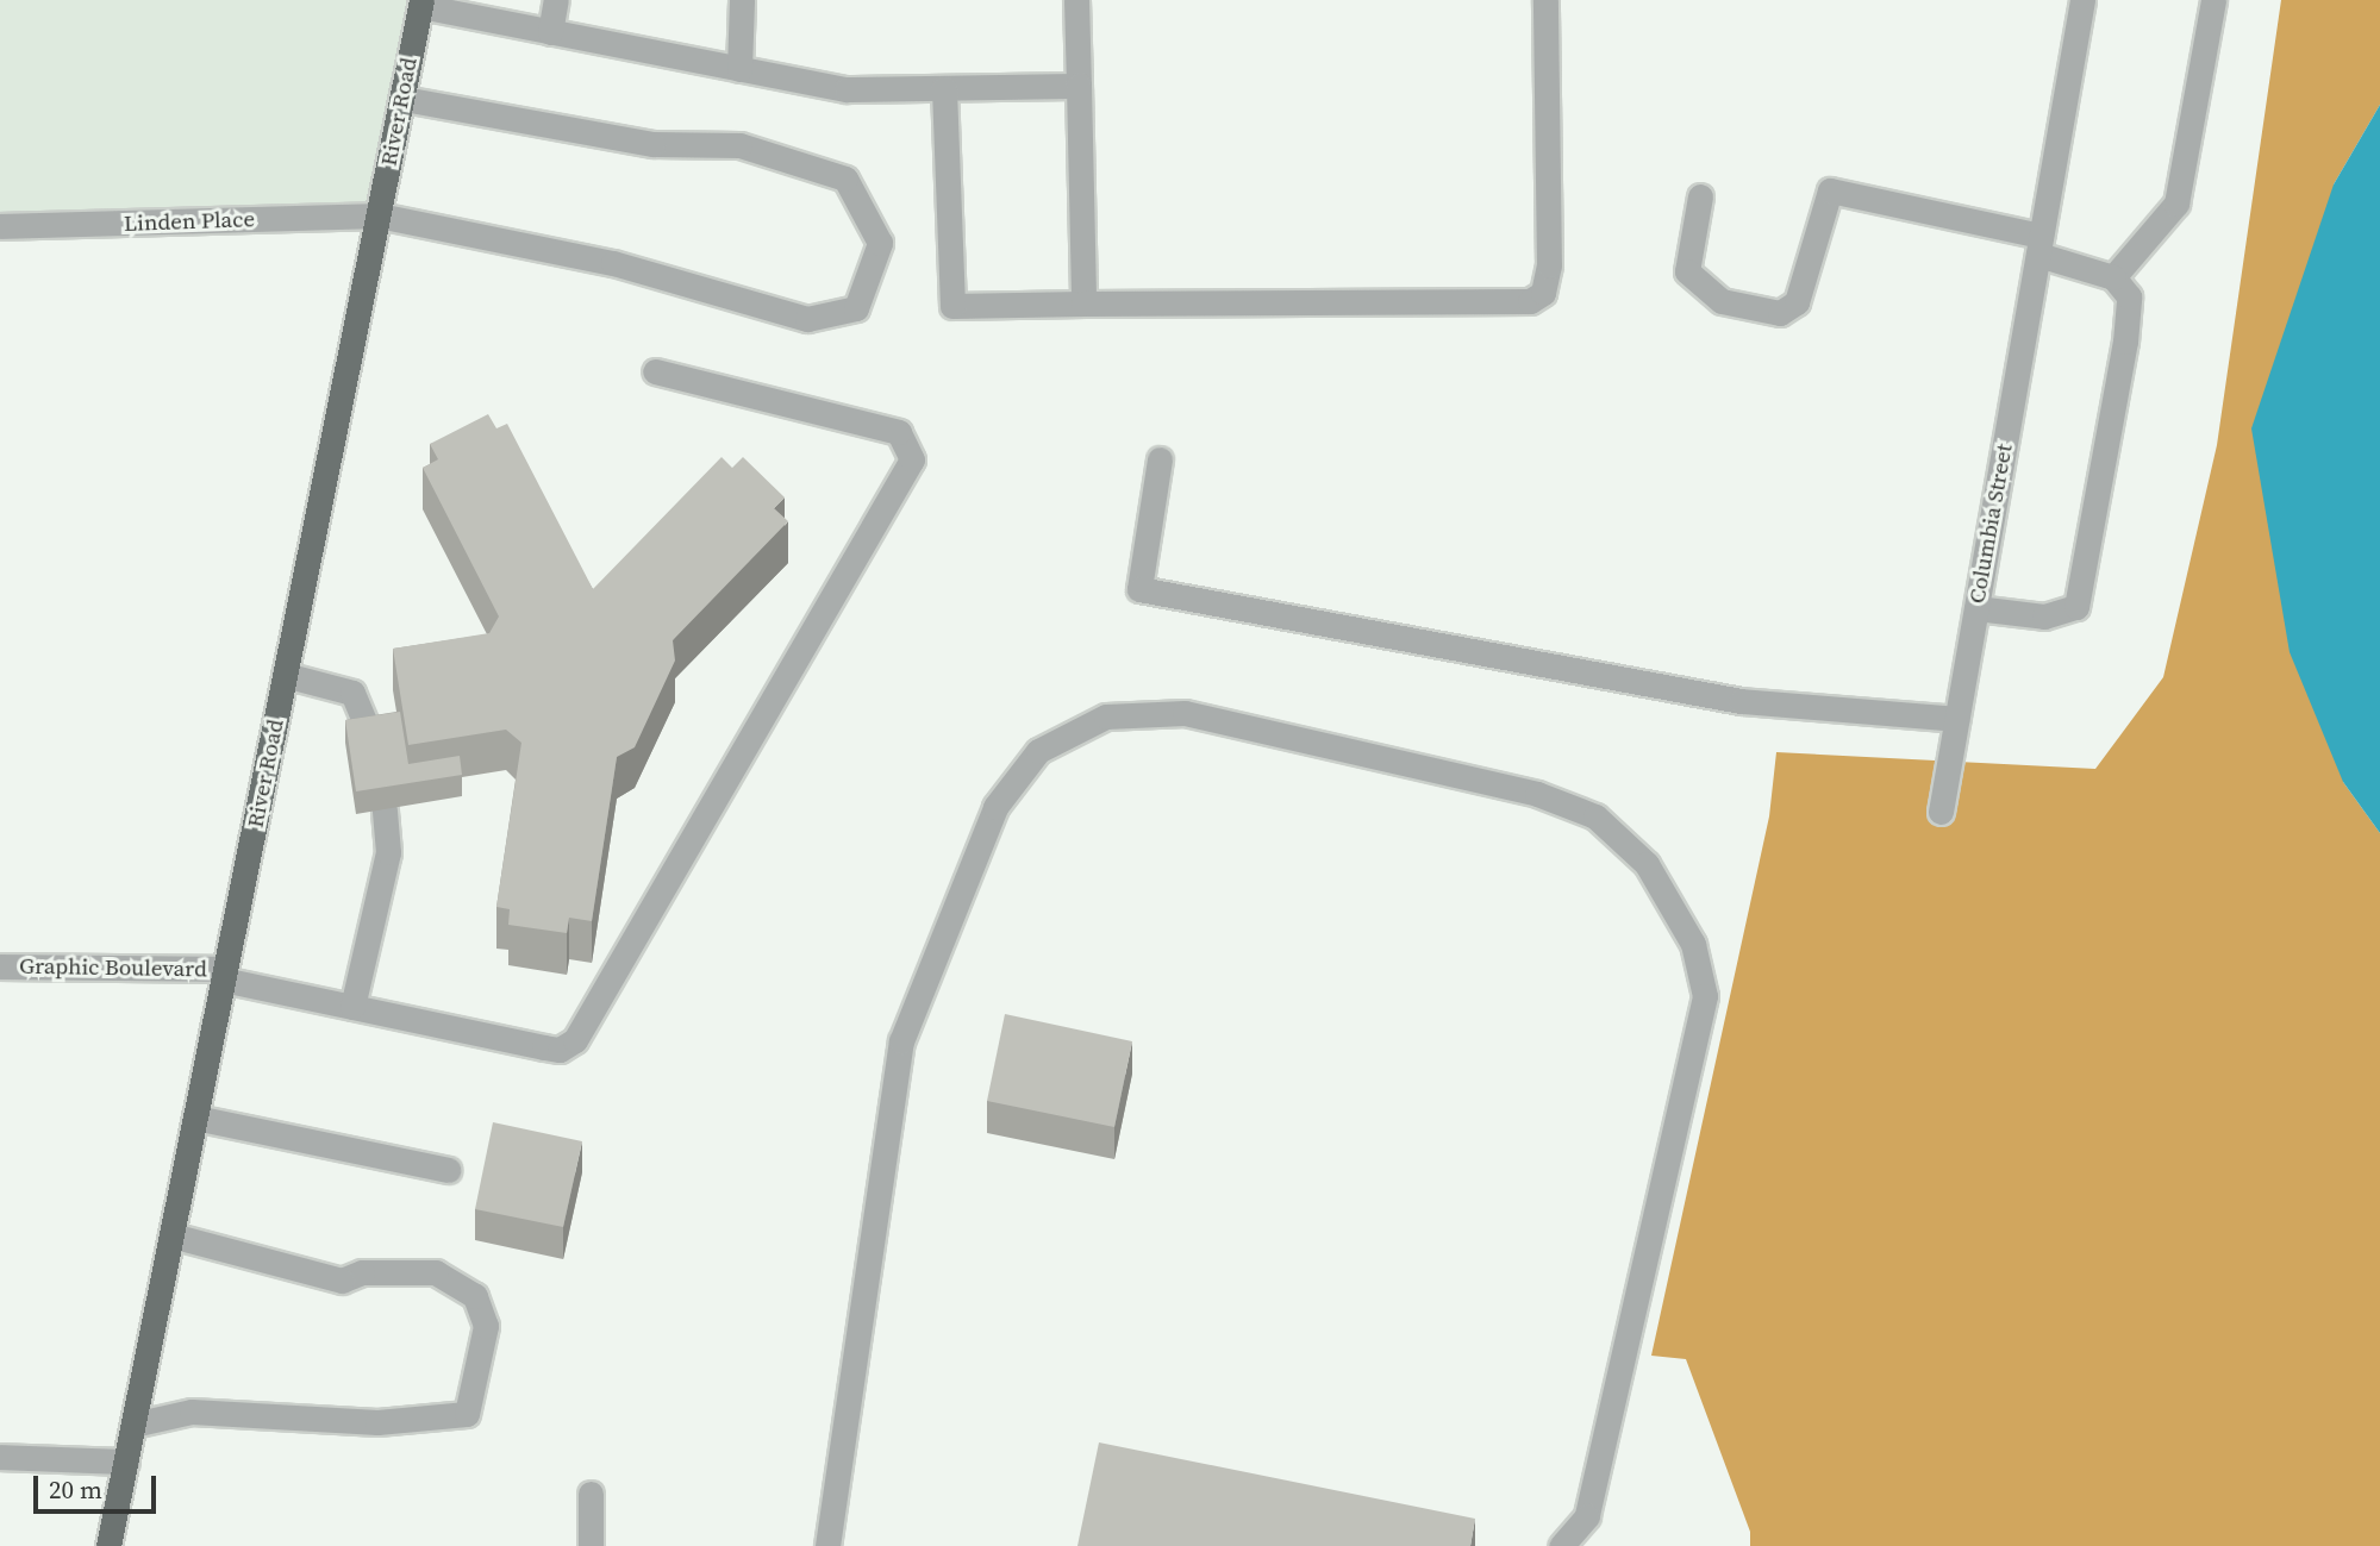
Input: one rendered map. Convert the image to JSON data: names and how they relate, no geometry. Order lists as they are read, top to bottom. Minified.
{"streets":{"main road":["River Road"],"street":["Linden Place","Columbia Street","Graphic Boulevard"]},"crossings":[["River Road","Linden Place"],["River Road","Graphic Boulevard"]],"scale_bar":"20 m"}
